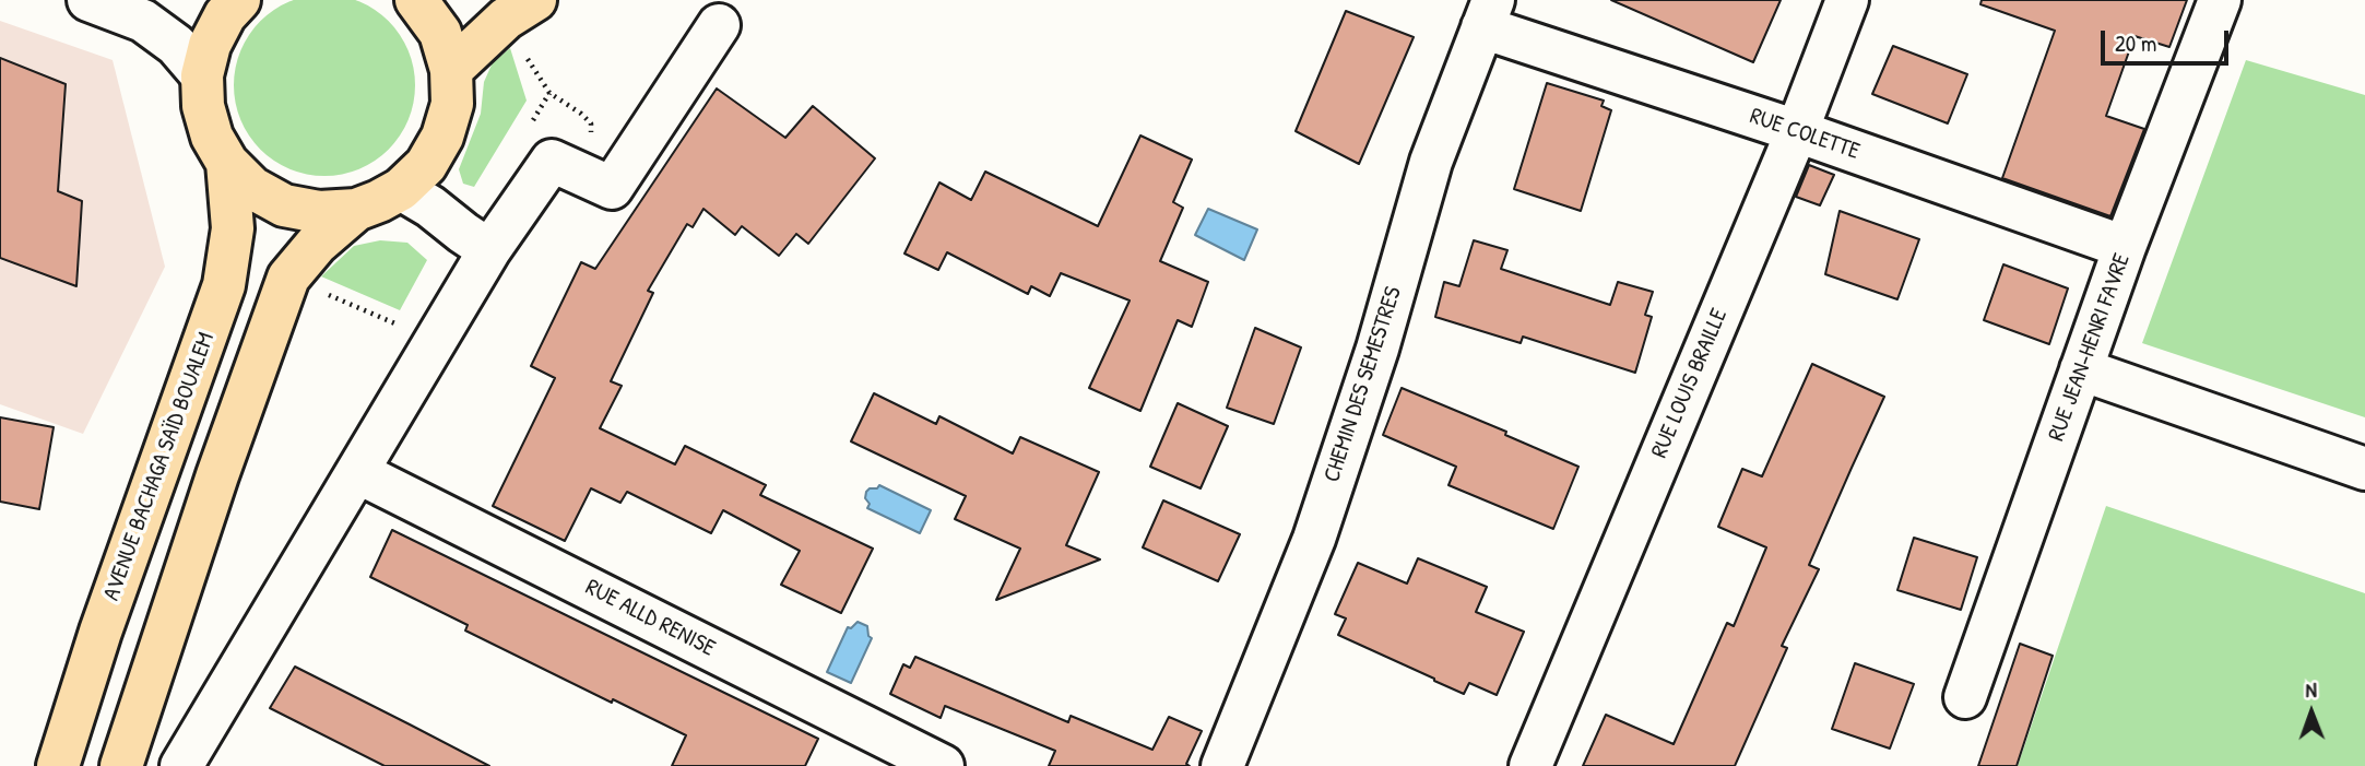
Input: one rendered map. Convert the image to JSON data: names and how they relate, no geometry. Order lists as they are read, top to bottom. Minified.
{"streets":{"main road":["AVENUE BACHAGA SAÏD BOUALEM"],"street":["RUE COLETTE","RUE JEAN-HENRI FAVRE","RUE LOUIS BRAILLE","CHEMIN DES SEMESTRES","RUE ALLD RENISE"]},"crossings":[["RUE COLETTE","RUE JEAN-HENRI FAVRE"],["RUE COLETTE","RUE LOUIS BRAILLE"],["RUE COLETTE","CHEMIN DES SEMESTRES"]],"scale_bar":"20 m","north":"top"}
